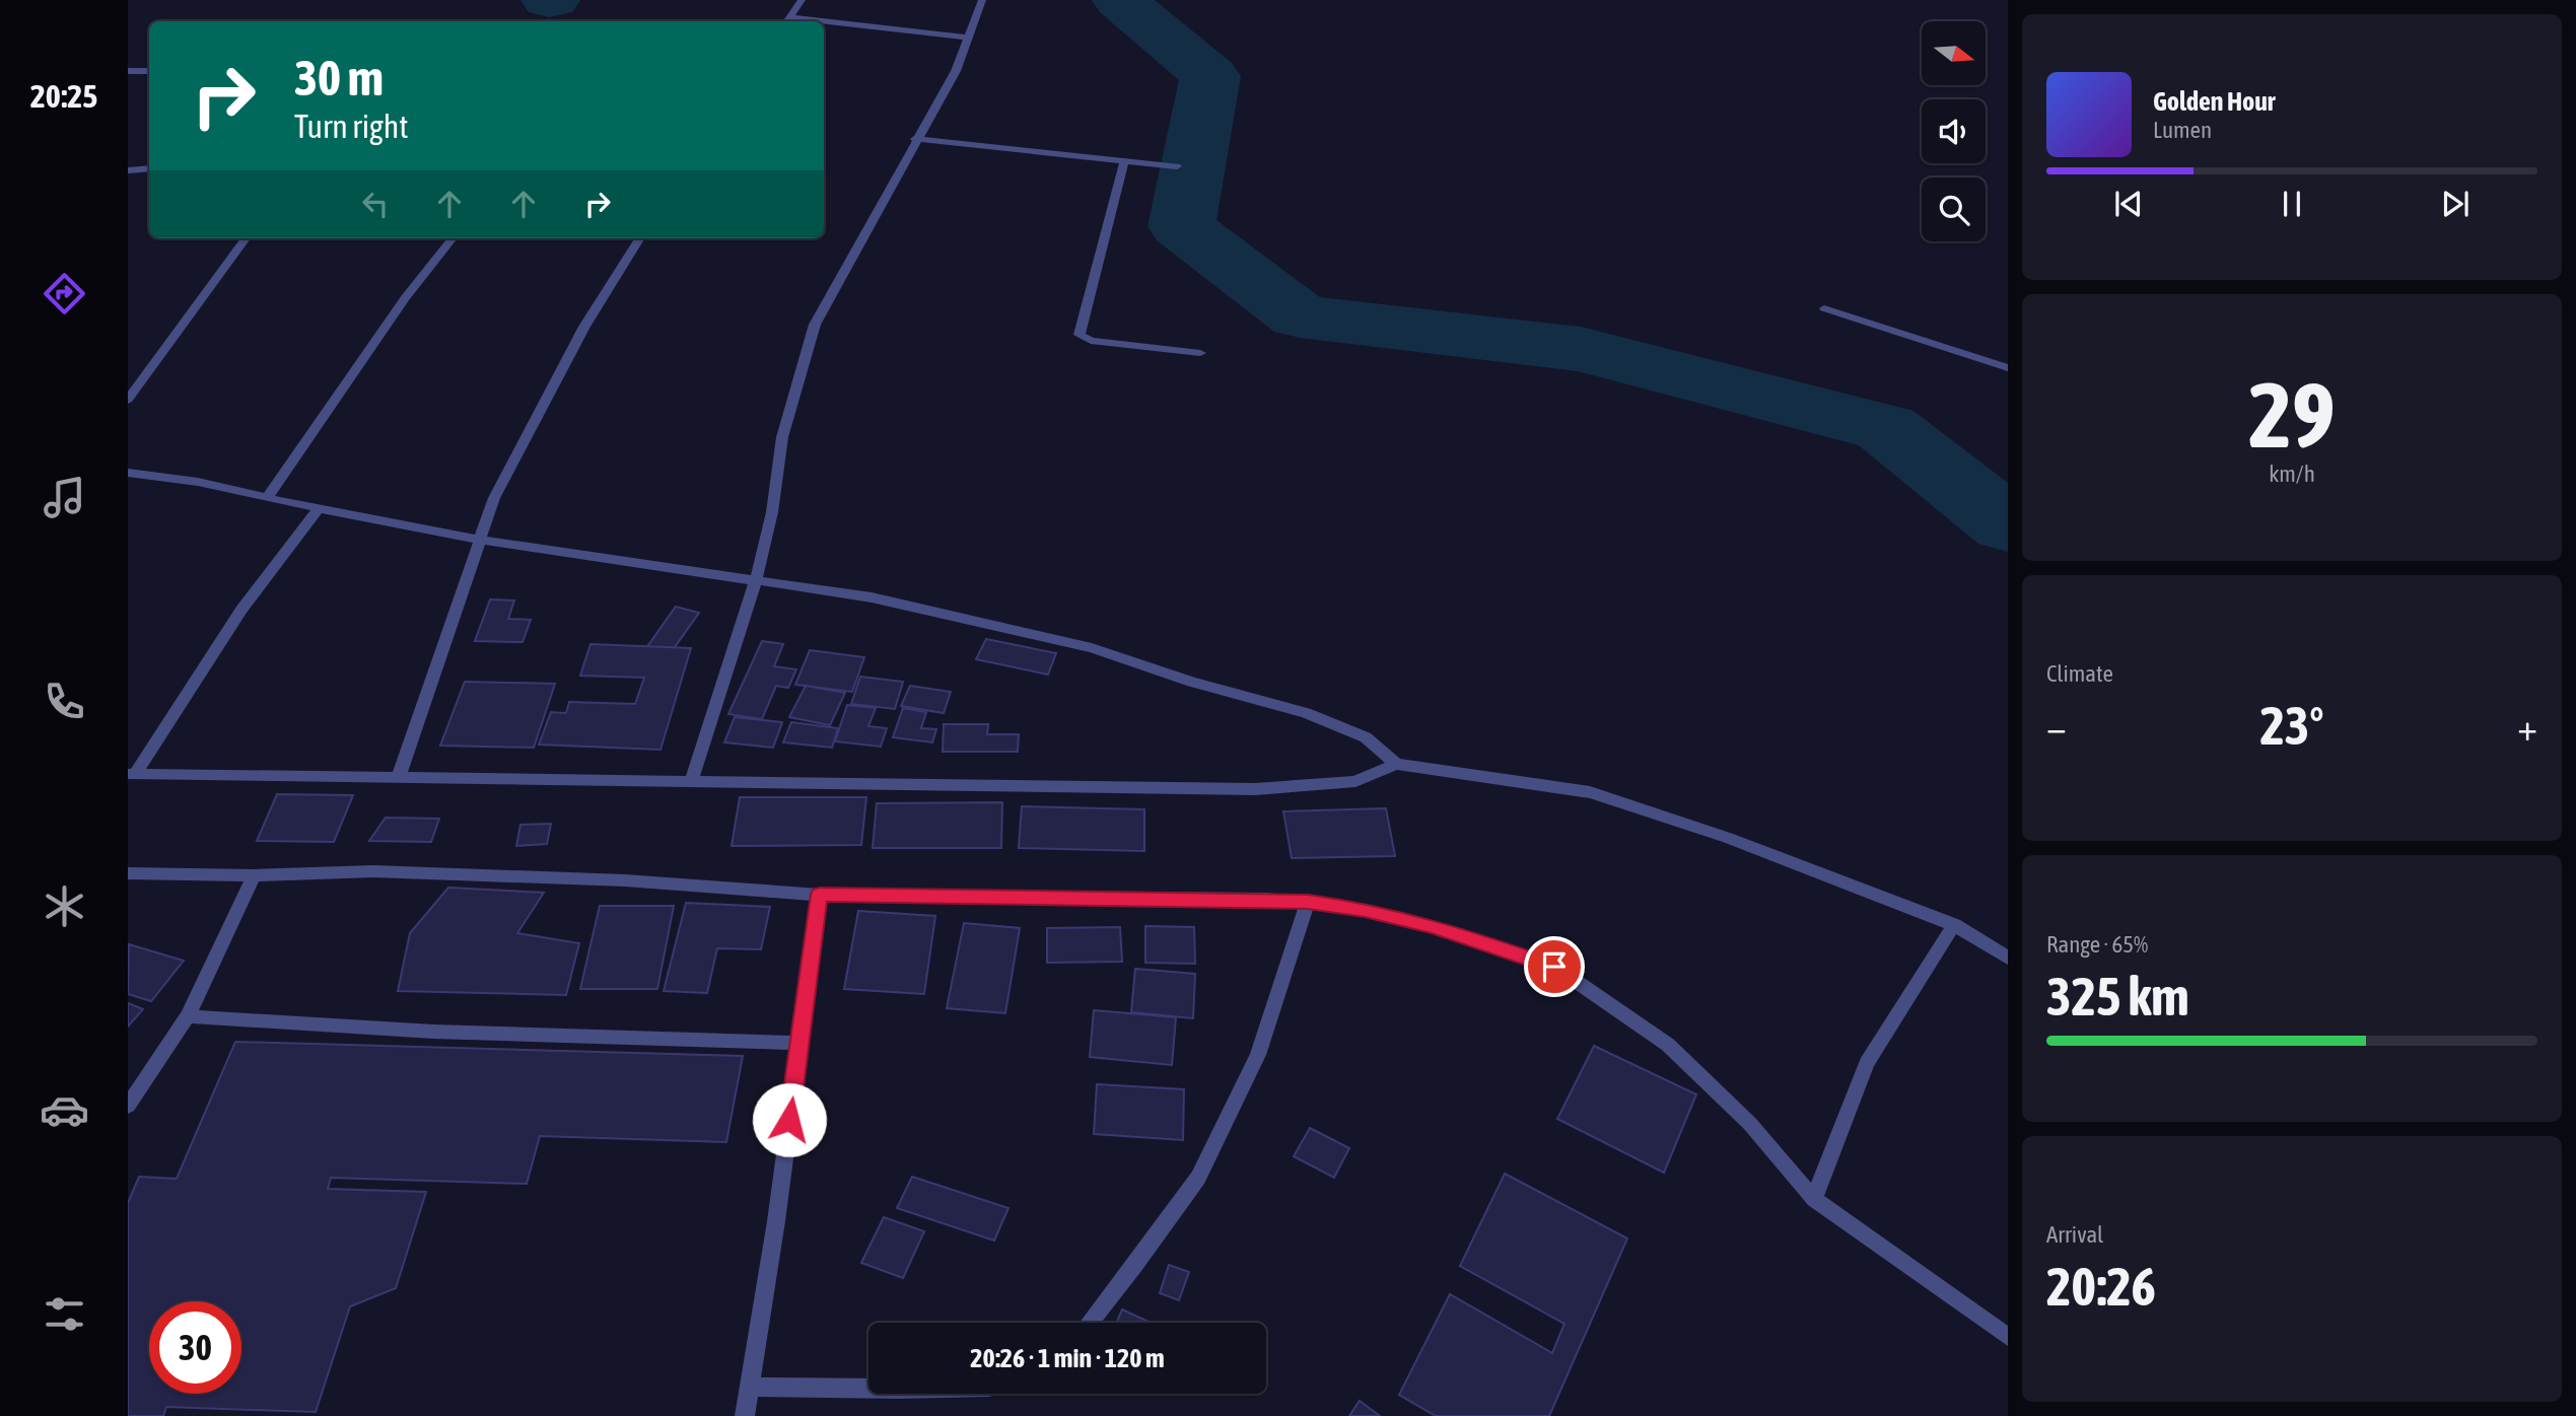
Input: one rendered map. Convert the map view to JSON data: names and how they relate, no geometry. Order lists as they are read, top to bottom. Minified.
{"north":"right","page":{"tabs":"20:25","turn":["30 m","Turn right"],"song":["Golden Hour","Lumen"],"tile":[["29","km/h"],"Climate",["Range · 65%","325 km"],["Arrival","20:26"]],"heat":["−","23°","+"],"limit":"30","trip":"20:26 · 1 min · 120 m"}}
